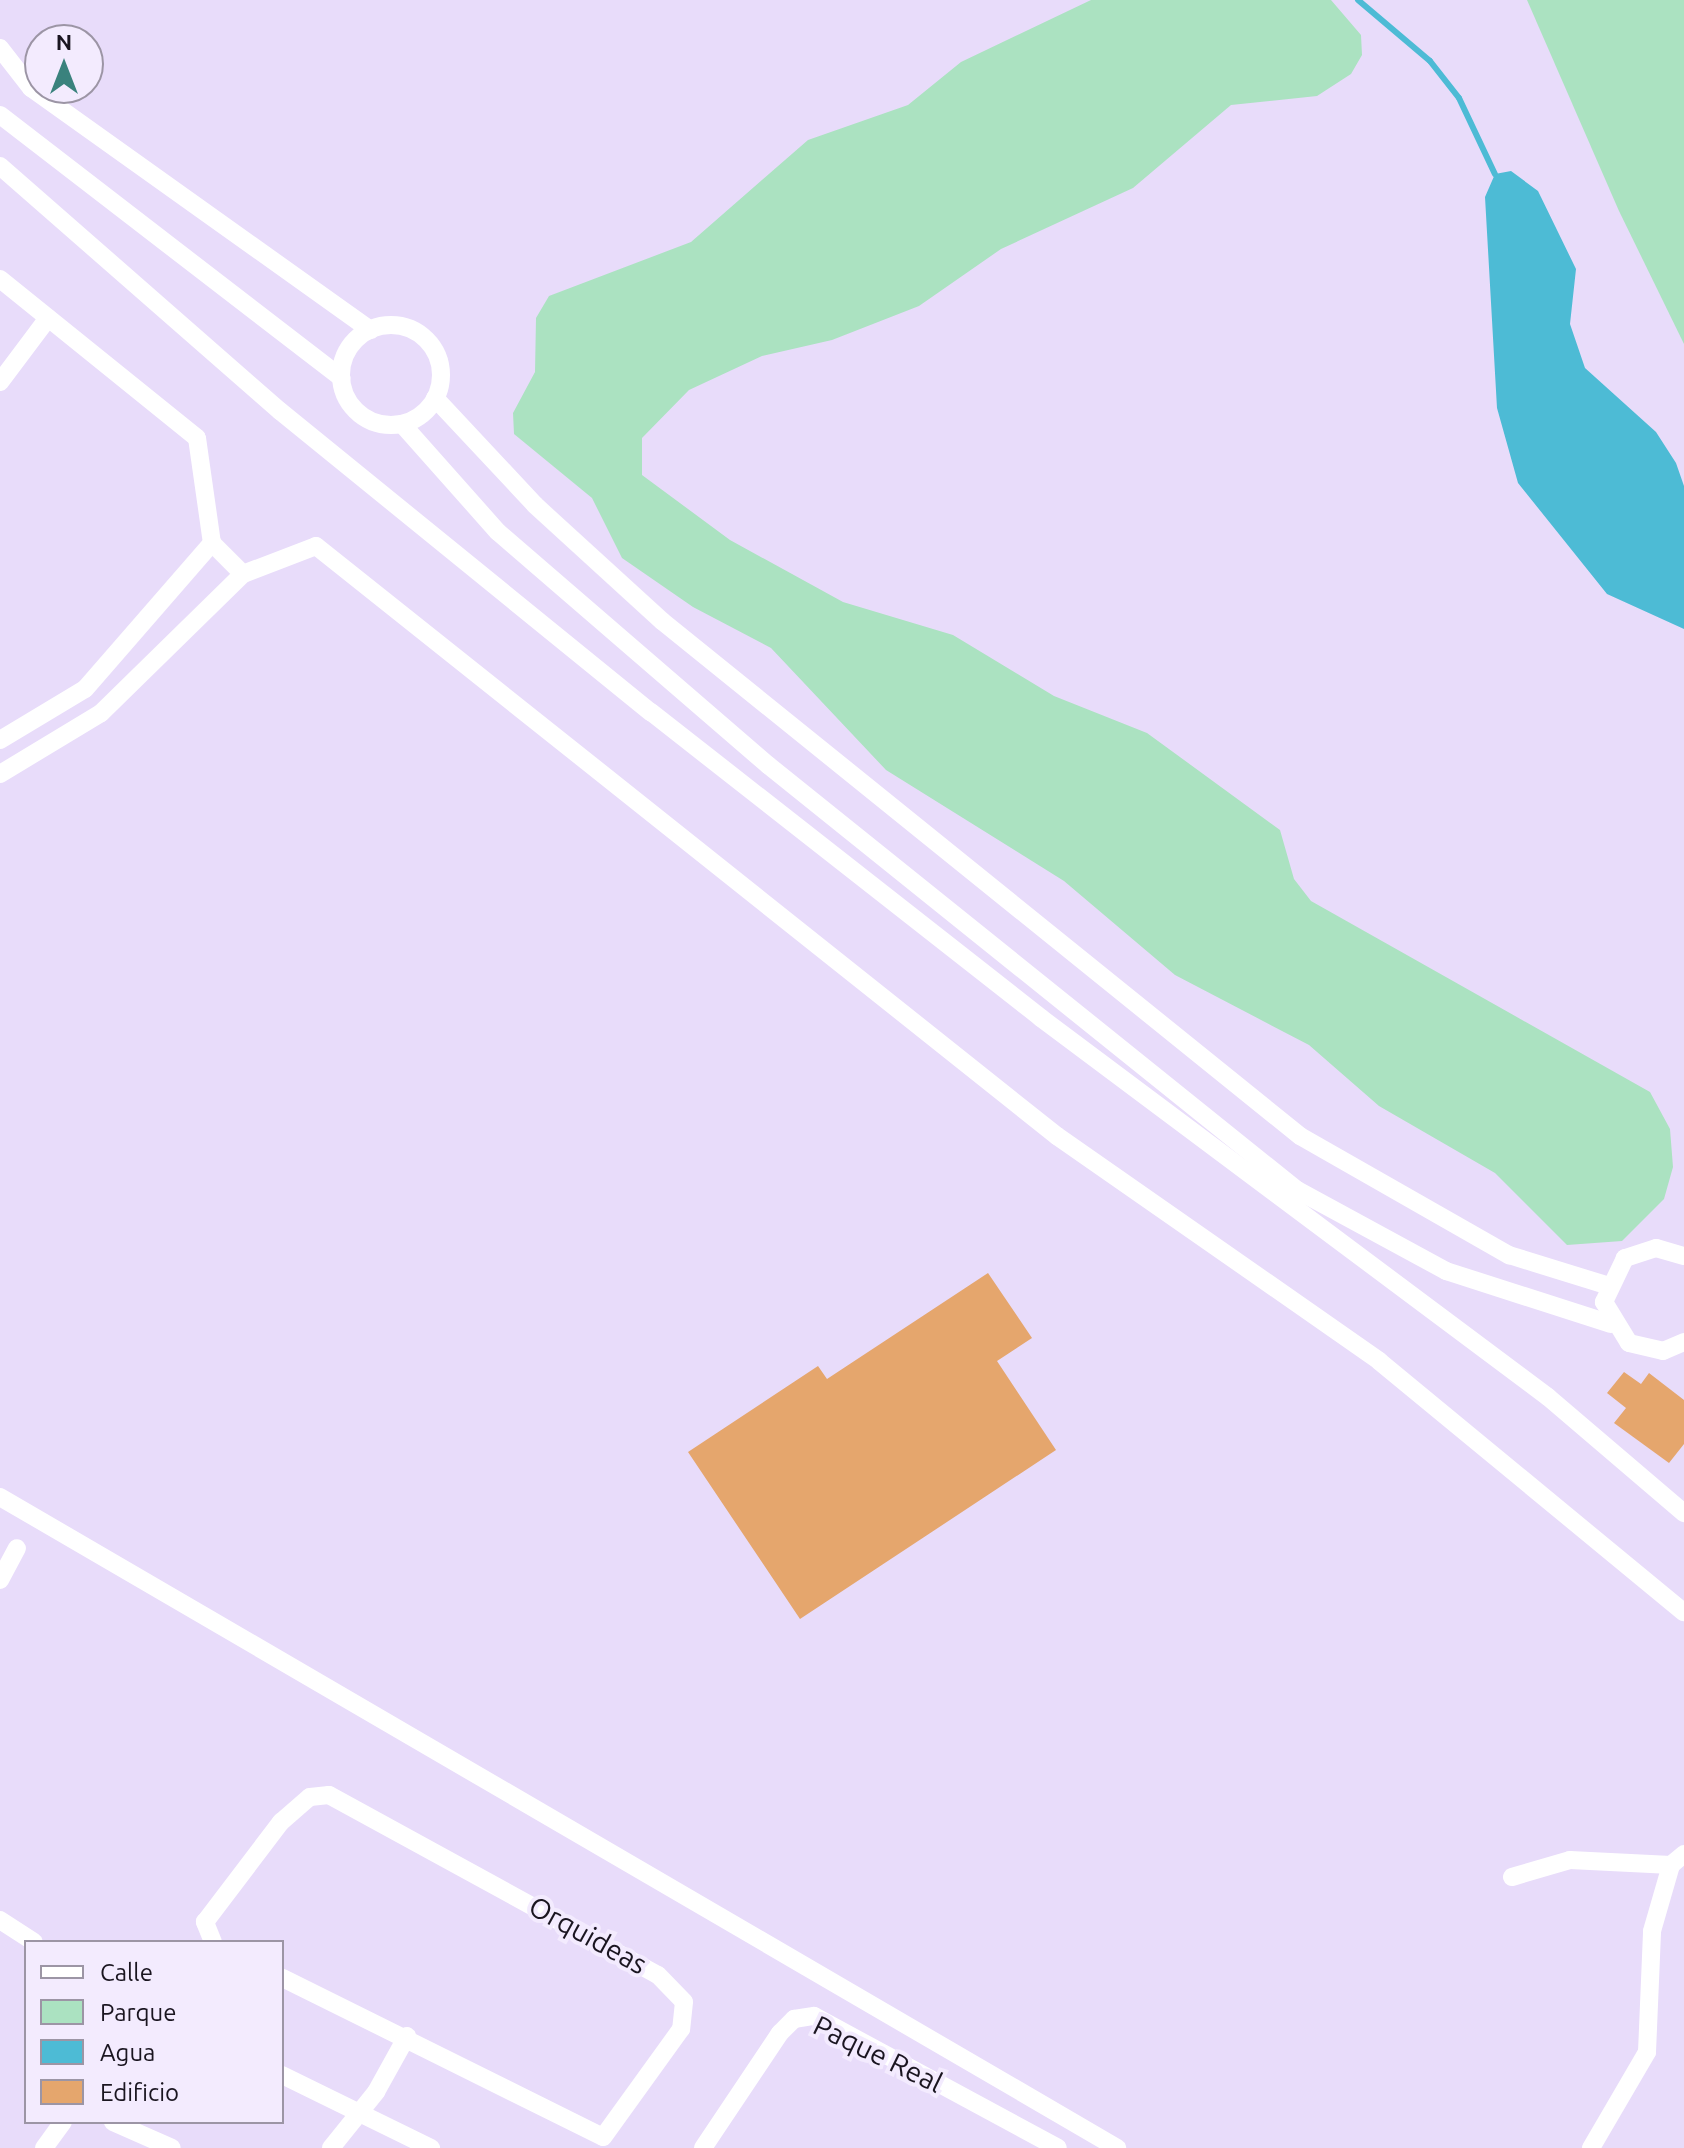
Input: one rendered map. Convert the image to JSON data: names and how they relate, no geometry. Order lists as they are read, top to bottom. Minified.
{"streets":{"street":["Orquideas","Paque Real"]},"legend":["Calle","Parque","Agua","Edificio"],"north":"top"}
